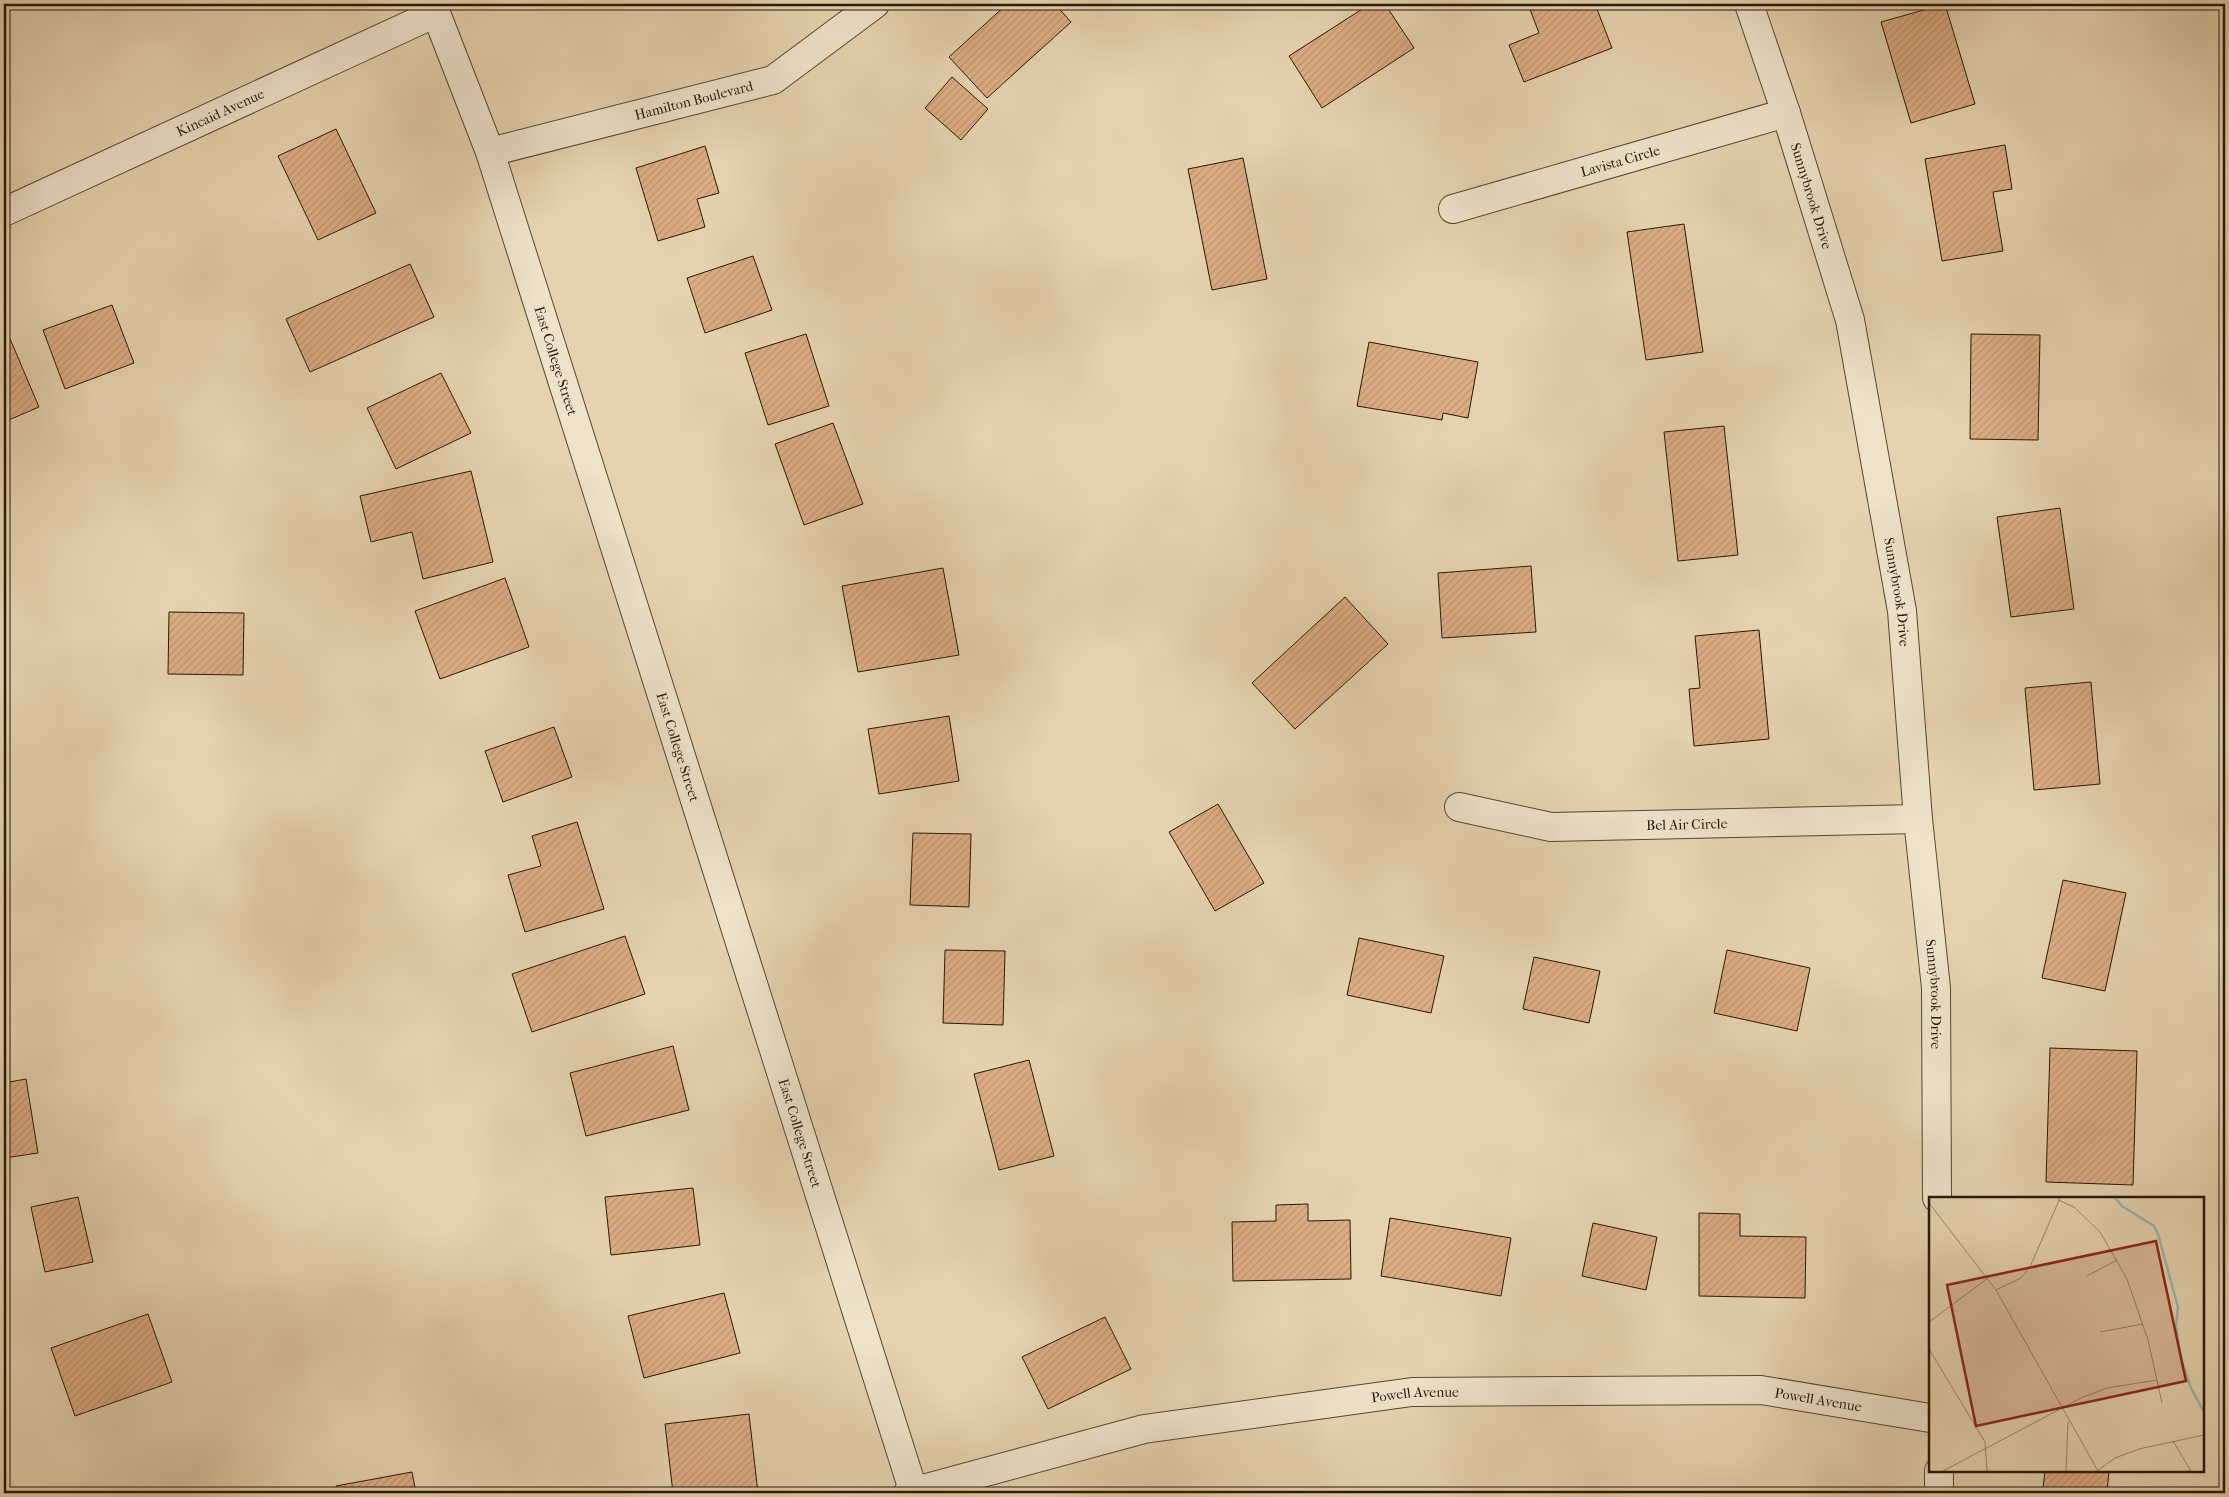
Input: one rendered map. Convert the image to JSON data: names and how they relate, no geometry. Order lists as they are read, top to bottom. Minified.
{"streets":{"street":["Hamilton Boulevard","Kincaid Avenue","Lavista Circle","Sunnybrook Drive","East College Street","Bel Air Circle","Powell Avenue"]},"crossings":[["Hamilton Boulevard","East College Street"],["Kincaid Avenue","East College Street"],["Lavista Circle","Sunnybrook Drive"],["Sunnybrook Drive","Bel Air Circle"],["East College Street","Powell Avenue"]]}
